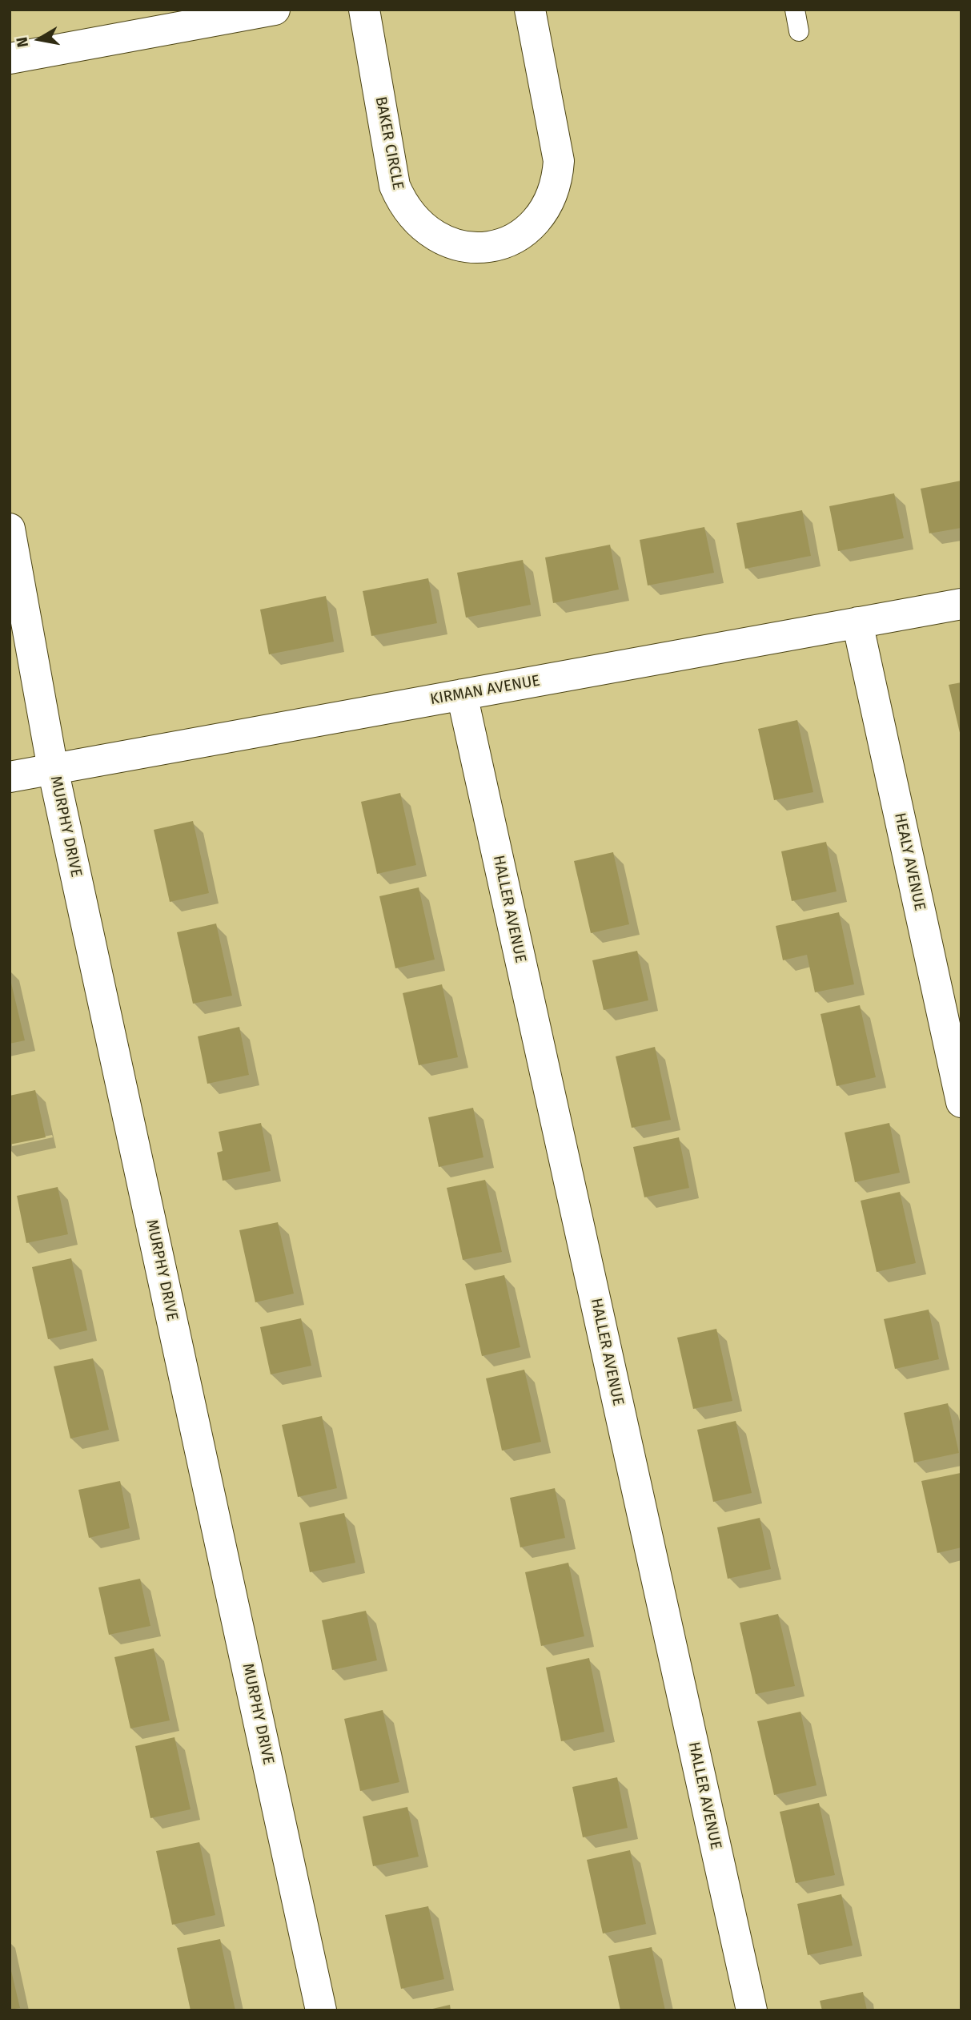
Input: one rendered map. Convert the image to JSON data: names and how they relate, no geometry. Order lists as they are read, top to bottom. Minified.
{"streets":{"street":["BAKER CIRCLE","KIRMAN AVENUE","MURPHY DRIVE","HEALY AVENUE","HALLER AVENUE"]},"crossings":[["KIRMAN AVENUE","MURPHY DRIVE"],["KIRMAN AVENUE","HEALY AVENUE"],["KIRMAN AVENUE","HALLER AVENUE"]],"north":"left"}
